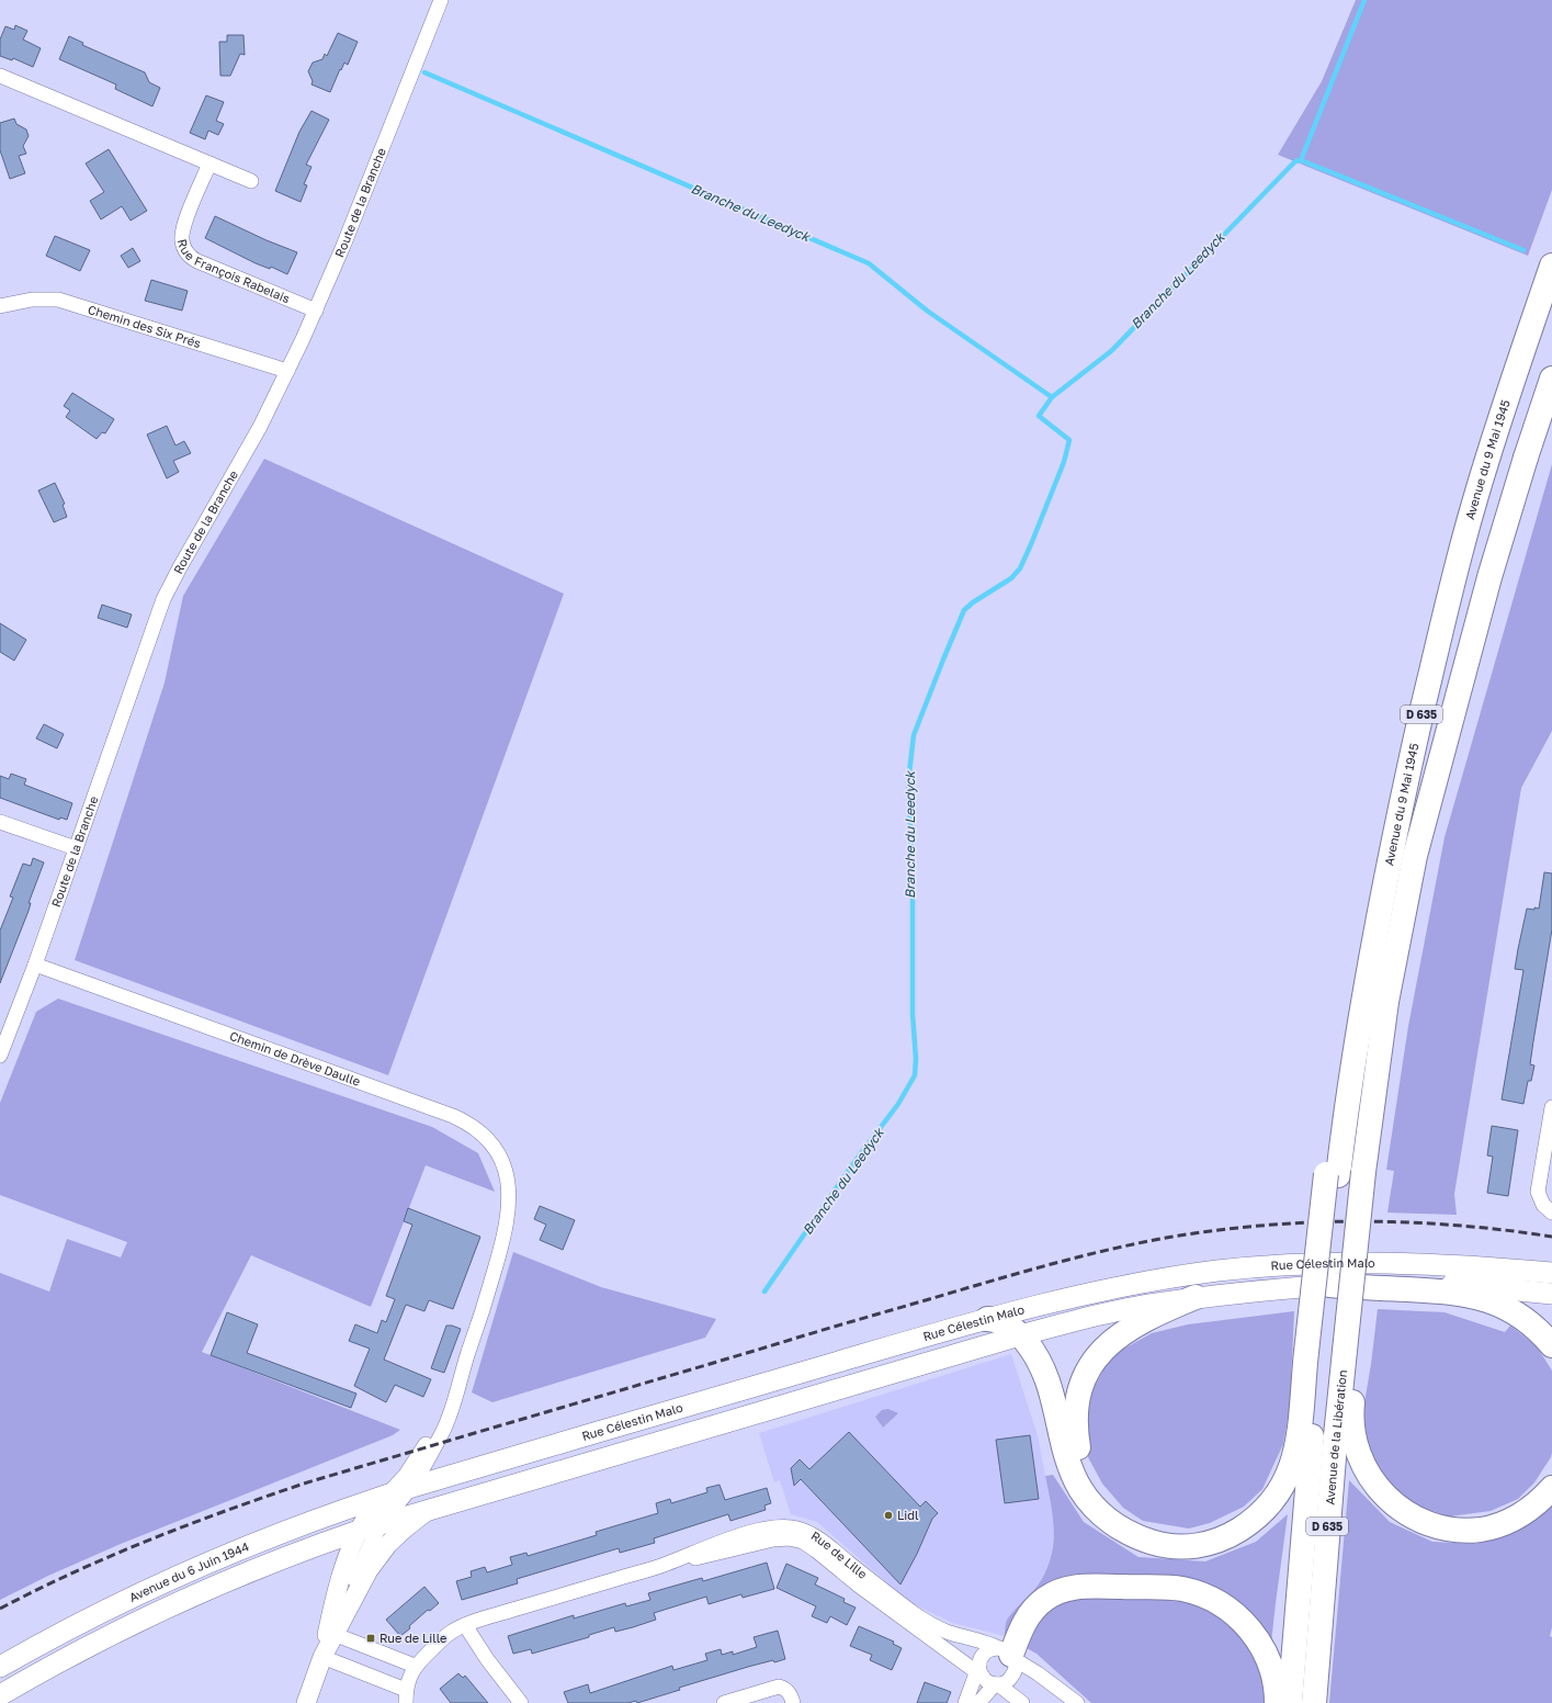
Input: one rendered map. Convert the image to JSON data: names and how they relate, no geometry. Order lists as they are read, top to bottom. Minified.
{"streets":{"highway":["Avenue du 9 Mai 1945","D 635","Avenue de la Libération"],"main road":["Rue Célestin Malo","Avenue du 6 Juin 1944"],"street":["Route de la Branche","Rue François Rabelais","Chemin des Six Prés","Chemin de Drève Daulle","Rue de Lille"]},"crossings":[["Route de la Branche","Rue François Rabelais"],["Route de la Branche","Chemin des Six Prés"],["Route de la Branche","Chemin de Drève Daulle"],["Avenue du 9 Mai 1945","Avenue de la Libération"],["Chemin de Drève Daulle","Rue Célestin Malo"],["Rue Célestin Malo","Avenue du 6 Juin 1944"]],"water":["Branche du Leedyck"],"places":{"other":["Lidl"],"transit":["Rue de Lille"]}}
